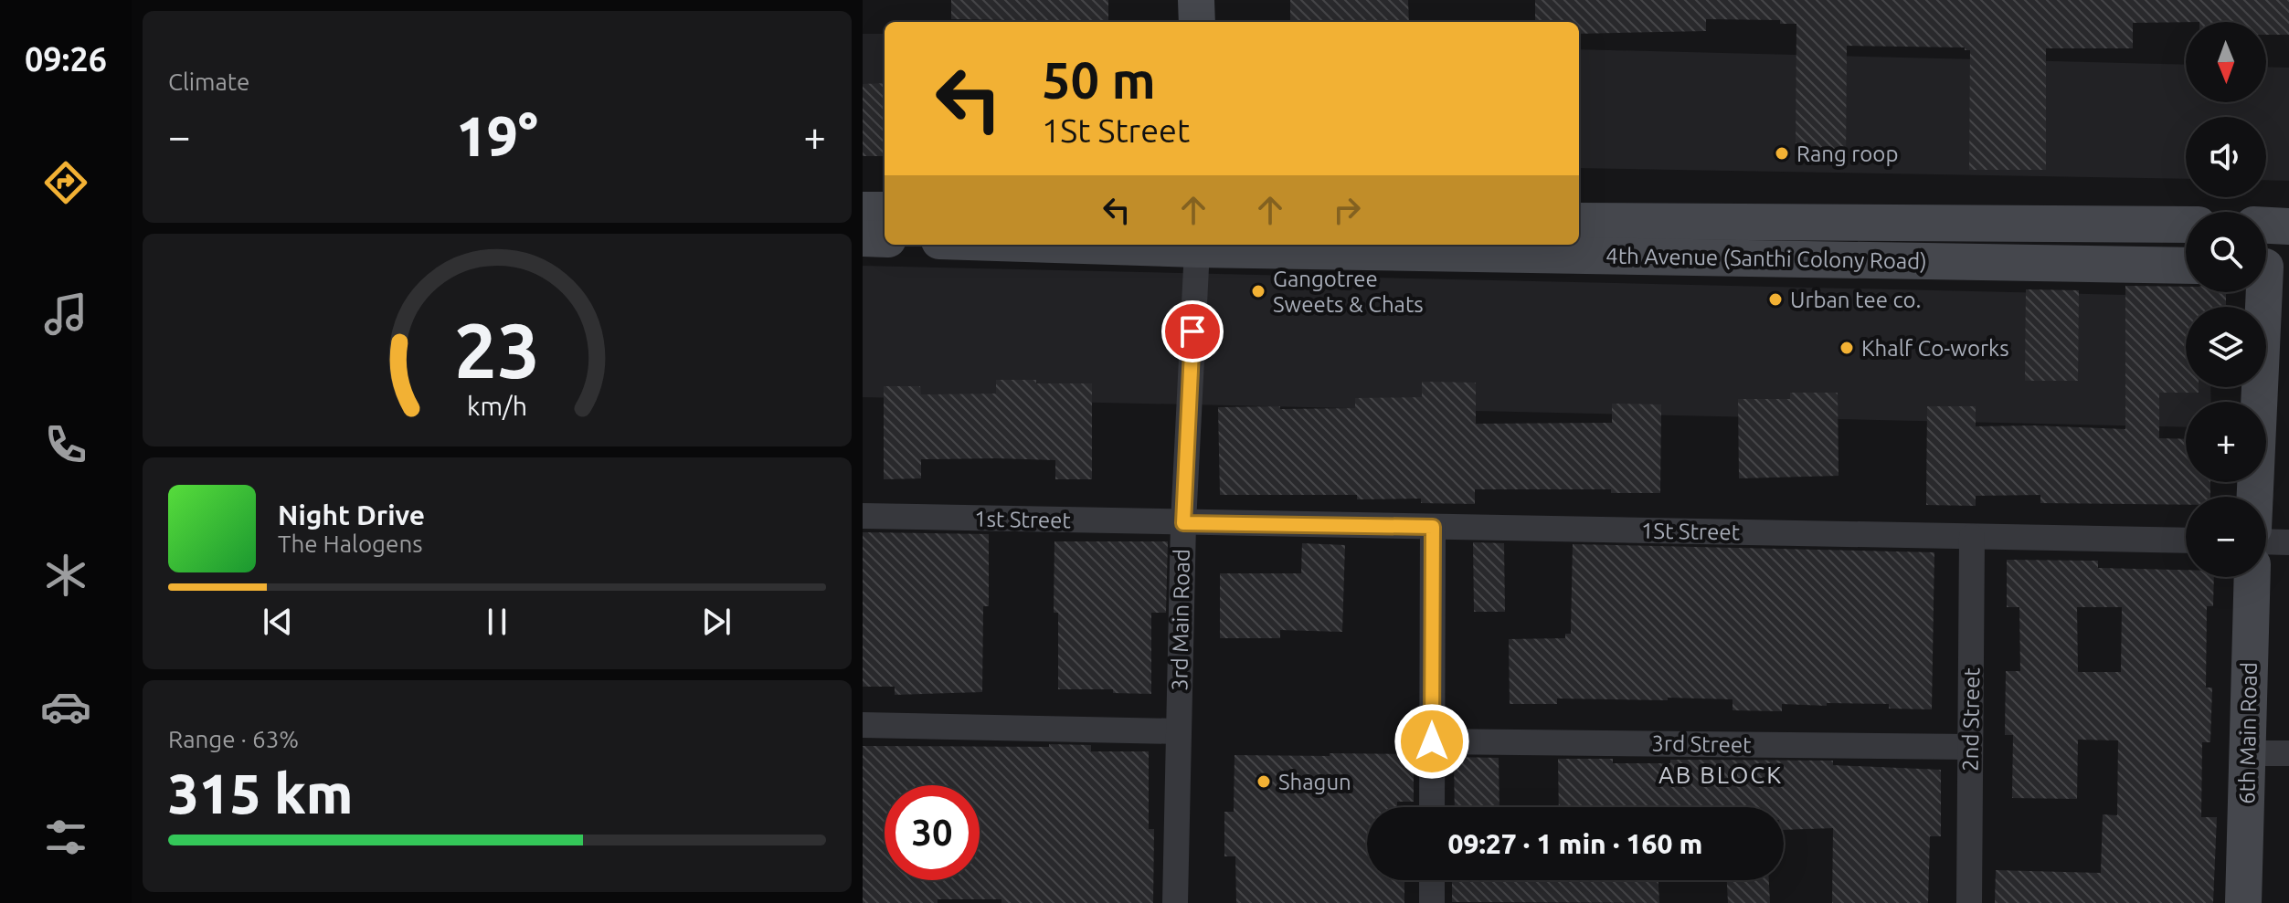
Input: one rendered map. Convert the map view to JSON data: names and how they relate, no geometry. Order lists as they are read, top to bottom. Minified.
{"streets":{"street":["4th Avenue (Santhi Colony Road)","1st Street","1St Street","3rd Main Road","2nd Street","6th Main Road","3rd Street"]},"crossings":[["4th Avenue (Santhi Colony Road)","3rd Main Road"],["1st Street","1St Street"],["1st Street","3rd Main Road"],["1St Street","3rd Main Road"],["1St Street","2nd Street"],["2nd Street","3rd Street"]],"districts":["AB BLOCK"],"places":["Rang roop","Gangotree Sweets & Chats","Urban tee co.","Khalf Co-works","Shagun"],"north":"bottom","page":{"tabs":"09:26","tile":["Climate",["Range · 63%","315 km"]],"map_buttons":["+","−"],"turn":["50 m","1St Street"],"heat":["−","19°","+"],"song":["Night Drive","The Halogens"],"limit":"30","trip":"09:27 · 1 min · 160 m","gauge":["23","km/h"]}}
